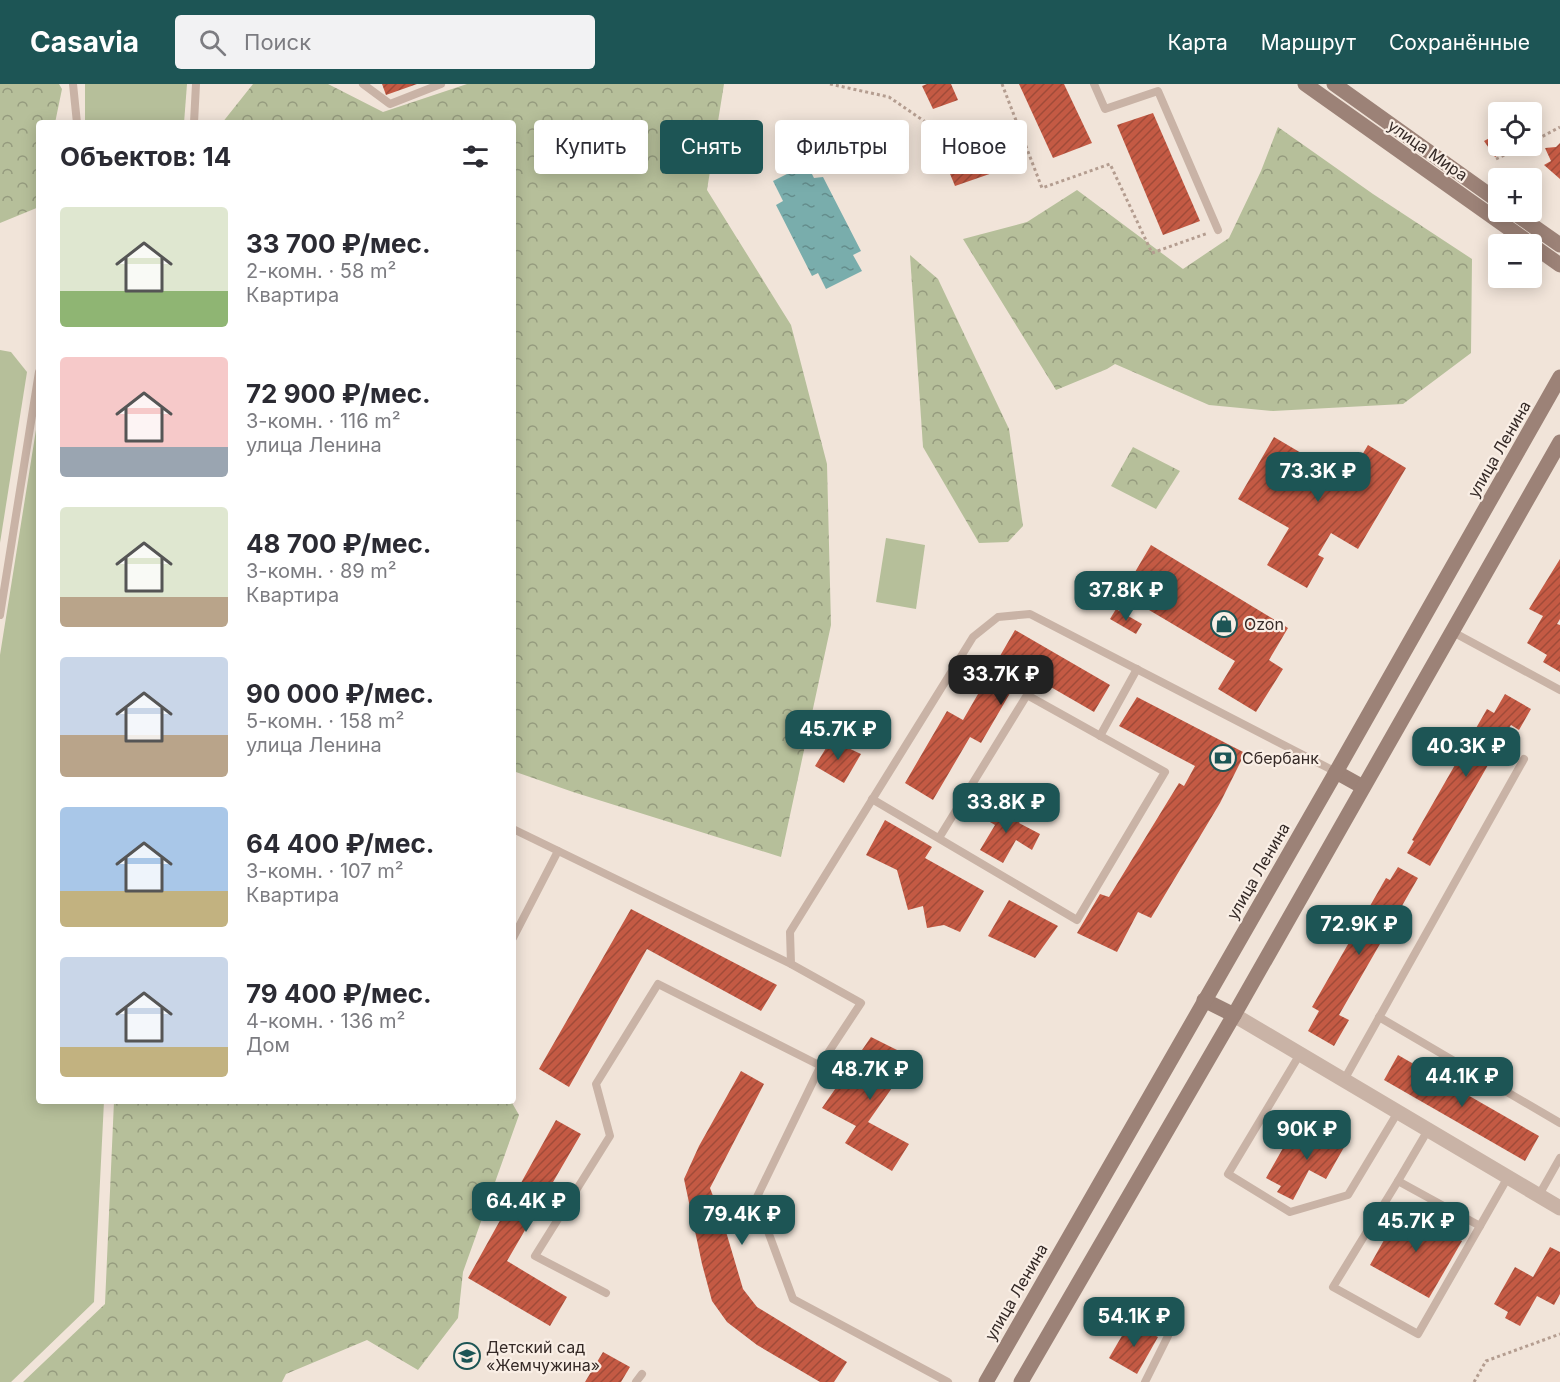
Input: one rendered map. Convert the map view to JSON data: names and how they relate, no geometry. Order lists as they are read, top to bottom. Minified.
{"streets":{"main road":["улица Мира","улица Ленина"]},"places":{"shop":["Ozon"],"bank":["Сбербанк"],"school or university":["Детский сад «Жемчужина»"]},"page":{"header":"Casavia","search":"Поиск","nav":["Карта","Маршрут","Сохранённые"],"map_buttons":["+","−"],"chip":["Купить","Снять","Фильтры","Новое"],"heading":"Объектов: 14","list":[{"name":"33 700 ₽/мес.","note":"2-комн. · 58 m² · Квартира"},{"name":"72 900 ₽/мес.","note":"3-комн. · 116 m² · улица Ленина"},{"name":"48 700 ₽/мес.","note":"3-комн. · 89 m² · Квартира"},{"name":"90 000 ₽/мес.","note":"5-комн. · 158 m² · улица Ленина"},{"name":"64 400 ₽/мес.","note":"3-комн. · 107 m² · Квартира"},{"name":"79 400 ₽/мес.","note":"4-комн. · 136 m² · Дом"}],"price":["73.3K ₽","37.8K ₽","33.7K ₽","45.7K ₽","40.3K ₽","33.8K ₽","72.9K ₽","48.7K ₽","44.1K ₽","90K ₽","64.4K ₽","79.4K ₽","45.7K ₽","54.1K ₽"]}}
